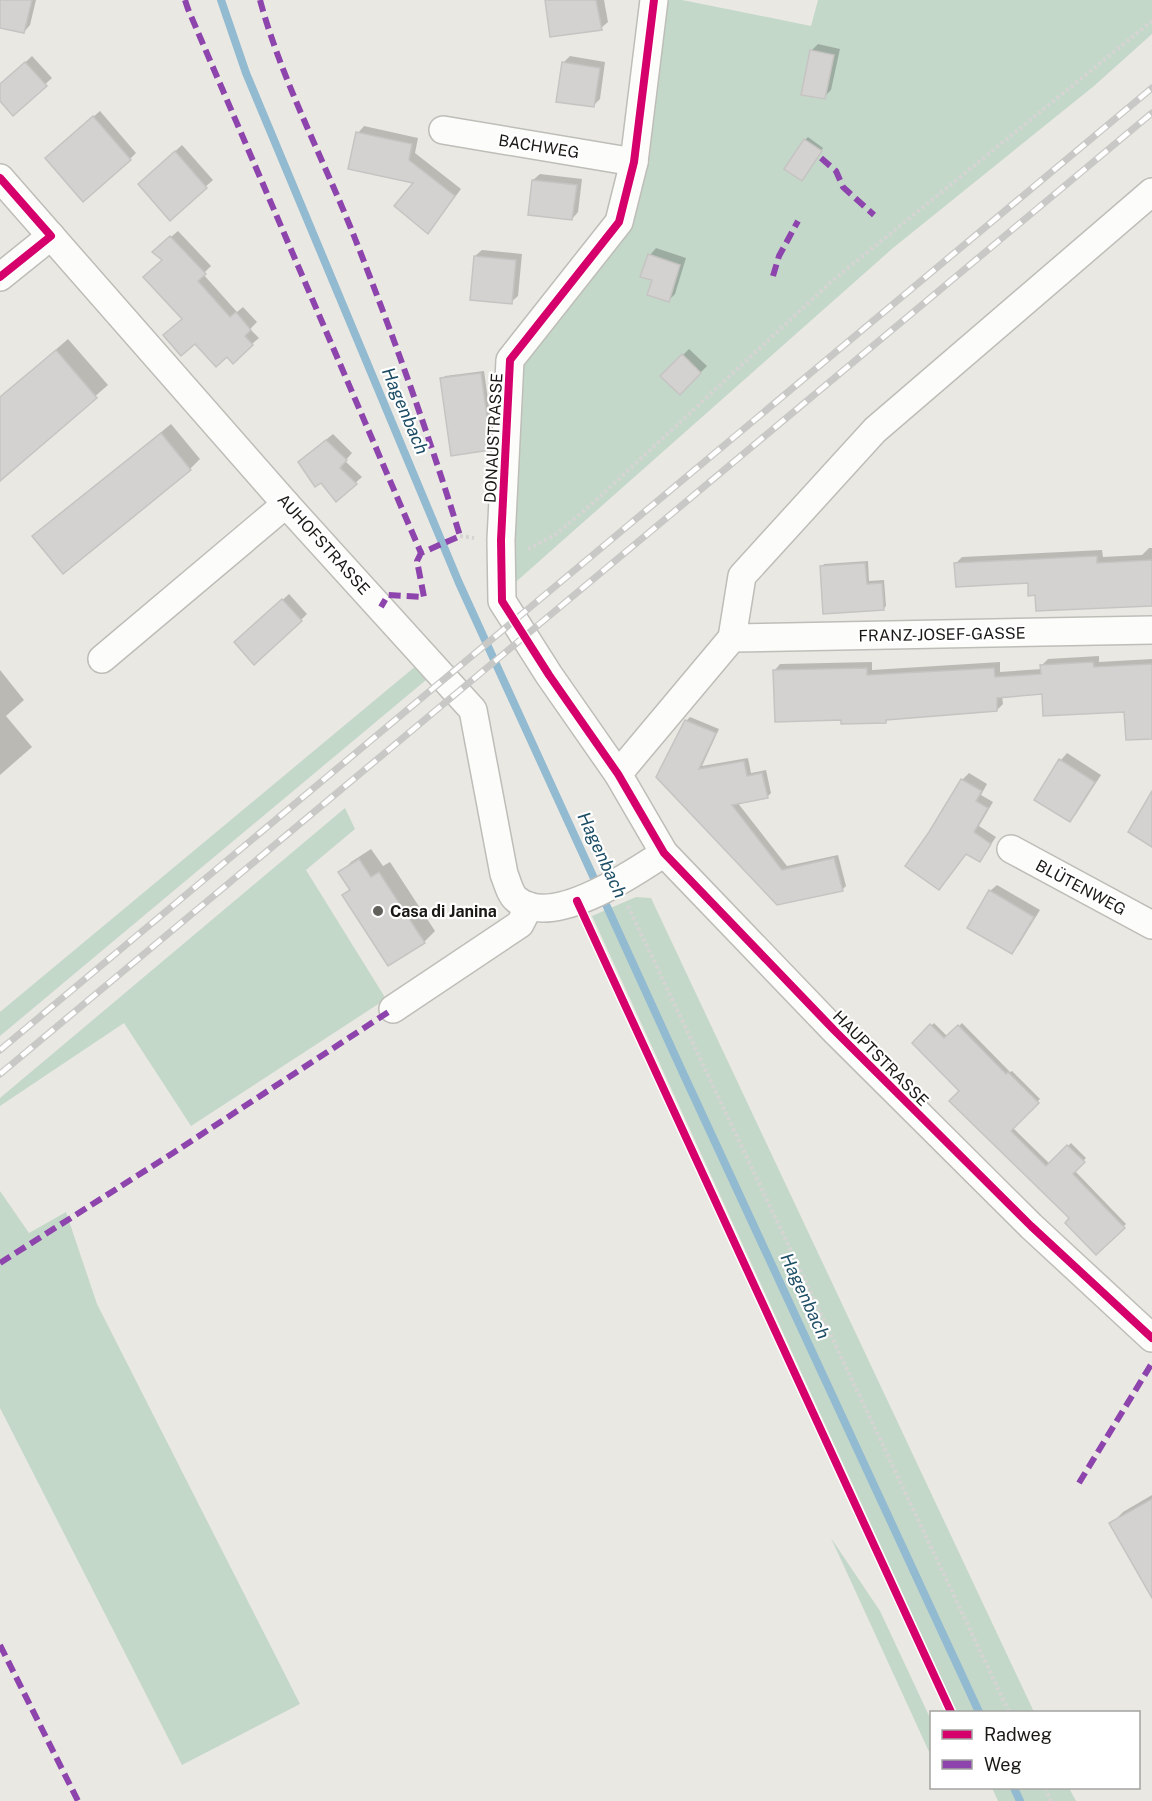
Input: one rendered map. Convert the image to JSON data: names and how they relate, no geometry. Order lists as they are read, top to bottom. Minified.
{"streets":{"street":["BACHWEG","DONAUSTRASSE","AUHOFSTRASSE","FRANZ-JOSEF-GASSE","BLÜTENWEG","HAUPTSTRASSE"]},"crossings":[["BACHWEG","DONAUSTRASSE"],["DONAUSTRASSE","HAUPTSTRASSE"]],"water":["Hagenbach"],"places":["Casa di Janina"],"legend":["Radweg","Weg"]}
